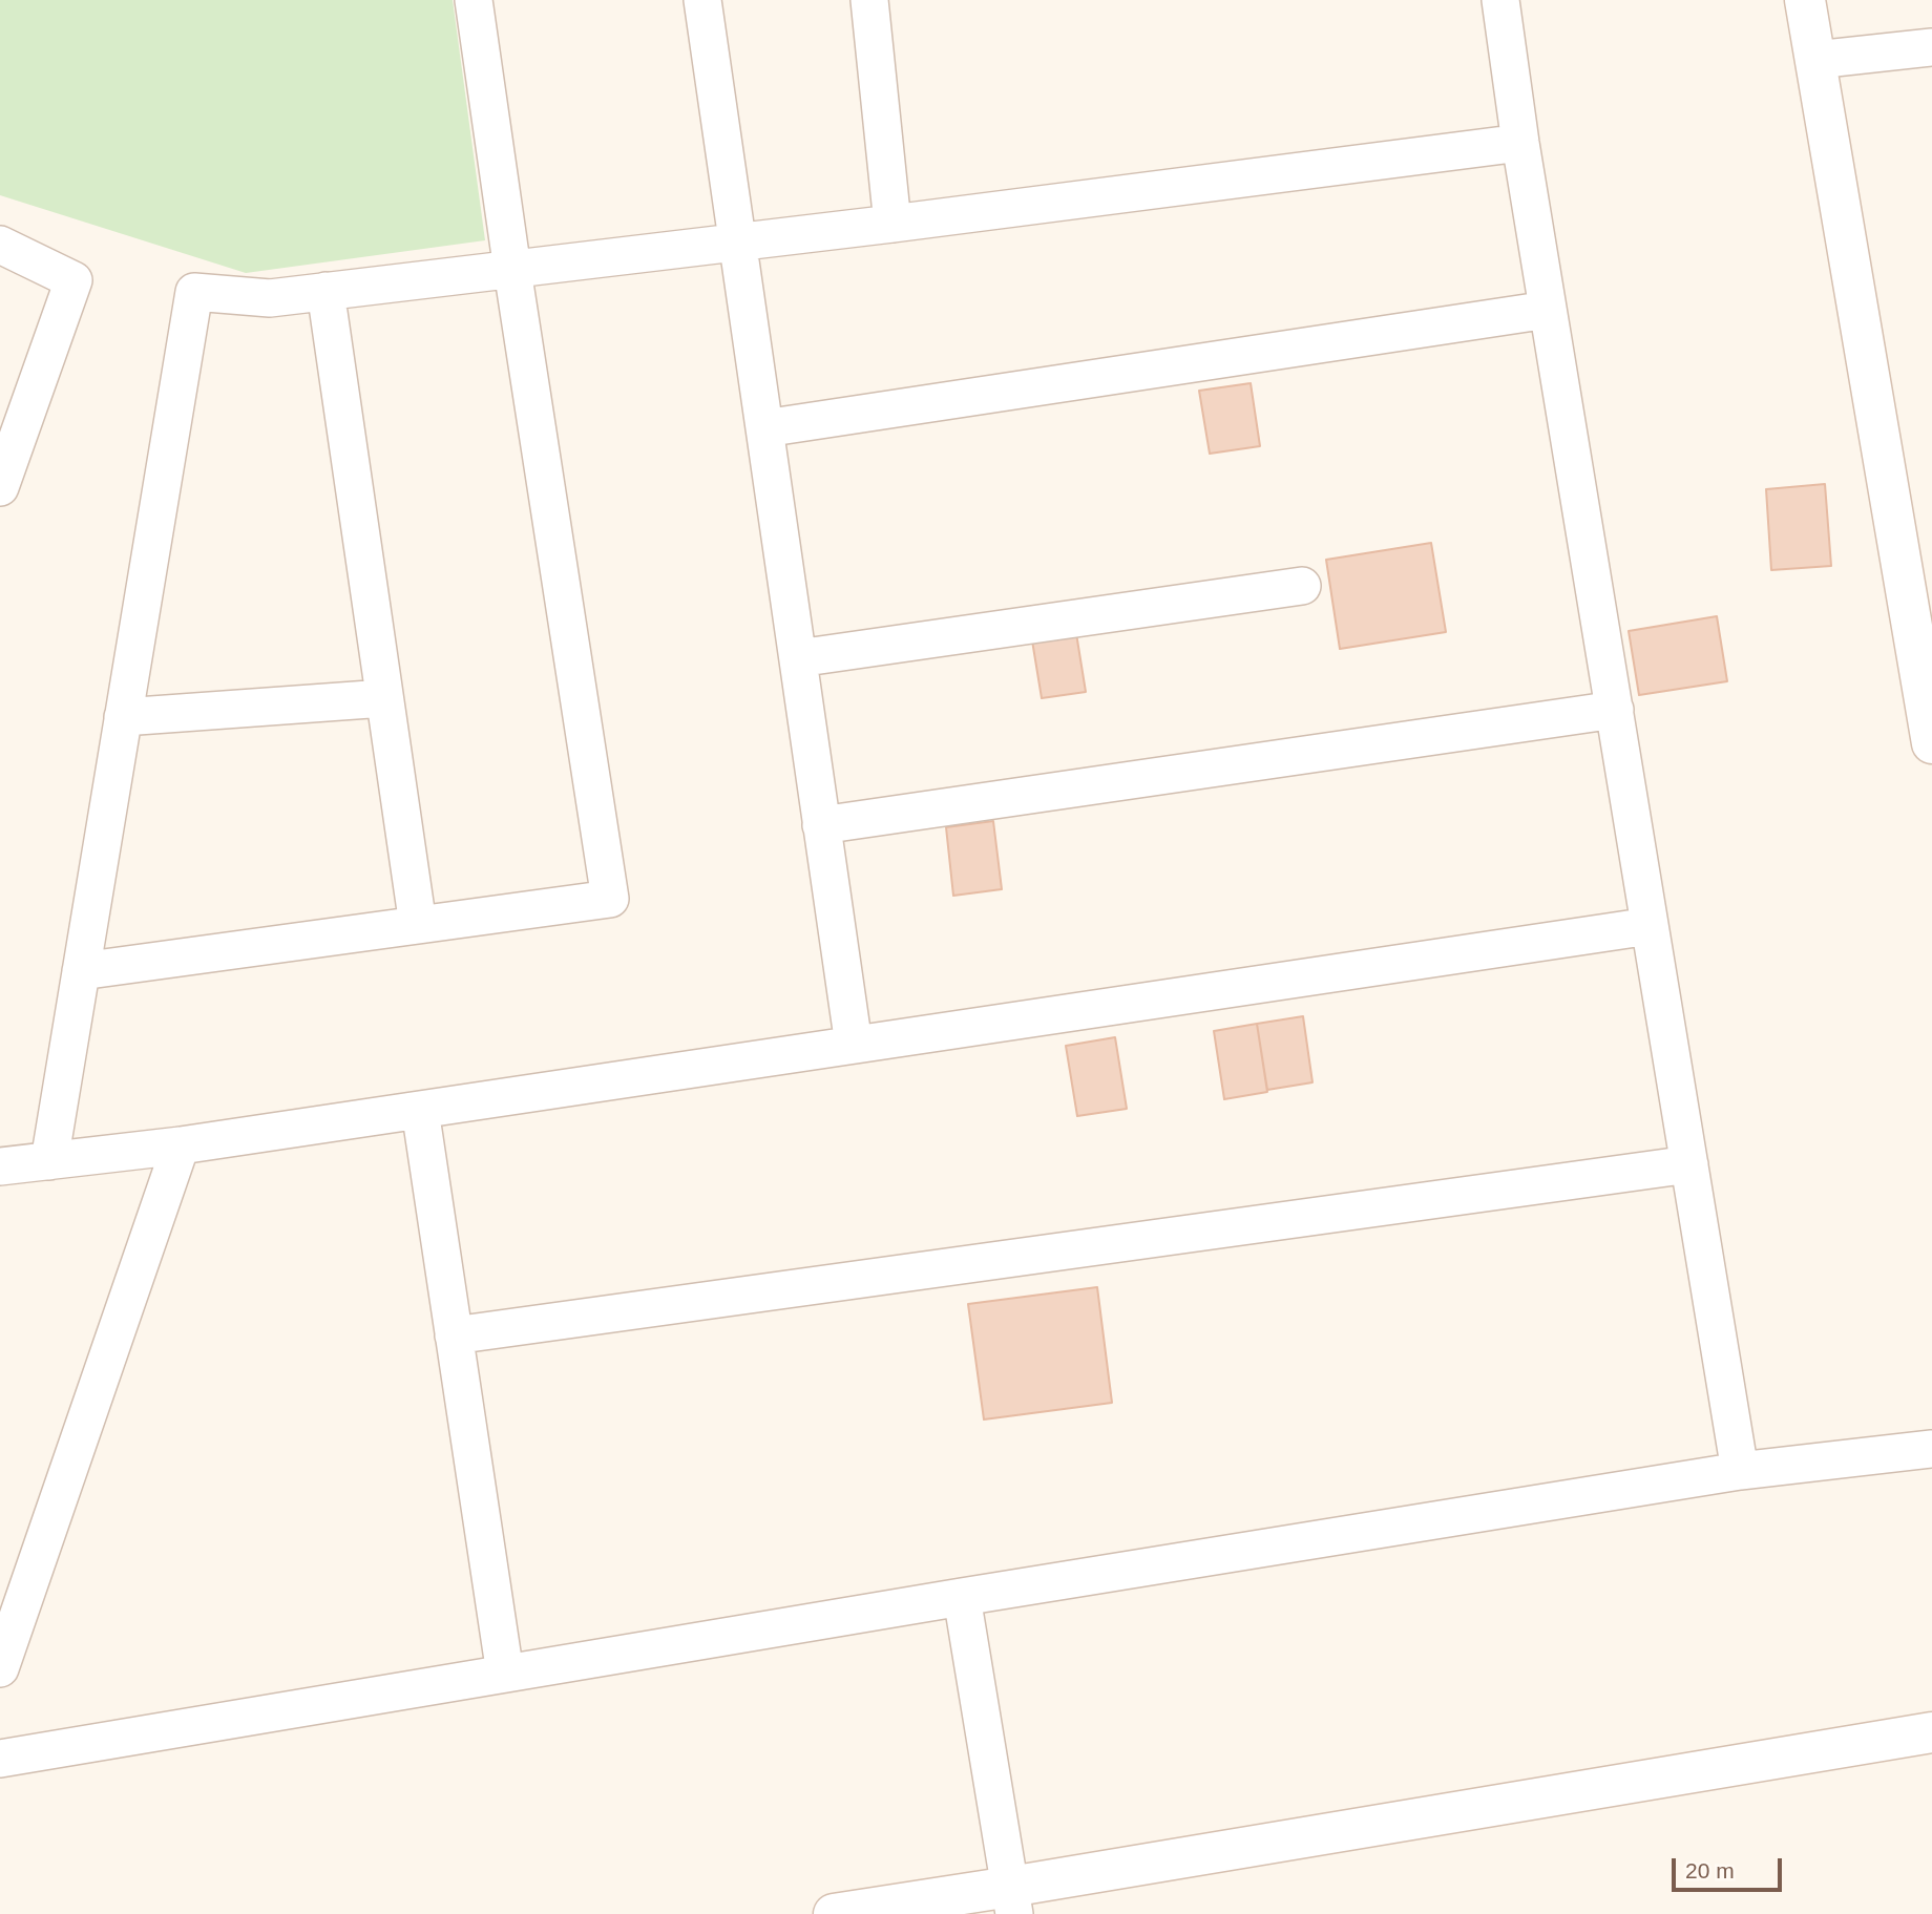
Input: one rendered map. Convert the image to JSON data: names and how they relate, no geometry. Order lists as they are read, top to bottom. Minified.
{"scale_bar":"20 m"}
